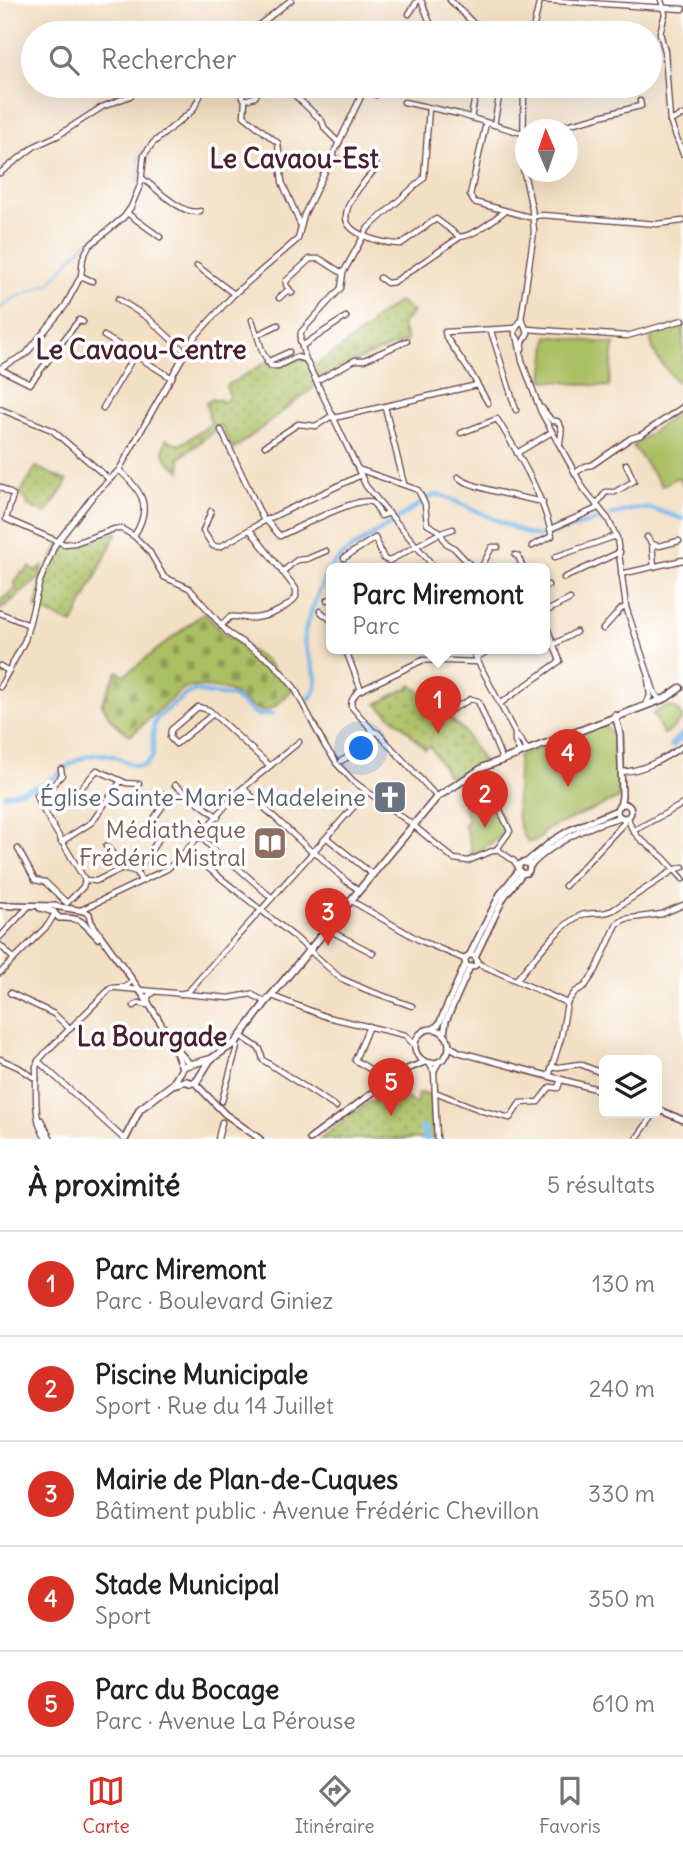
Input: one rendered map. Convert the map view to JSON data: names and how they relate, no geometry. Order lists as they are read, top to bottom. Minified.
{"districts":["Le Cavaou-Est","Le Cavaou-Centre","La Bourgade"],"places":{"church":["Église Sainte-Marie-Madeleine"],"library":["Médiathèque Frédéric Mistral"]},"north":"top","page":{"search":"Rechercher","popup":["Parc Miremont","Parc"],"pins":["1","4","2","3","5"],"heading":["À proximité","5 résultats"],"list":[{"mark":"1","name":"Parc Miremont","note":"Parc · Boulevard Giniez","value":"130 m"},{"mark":"2","name":"Piscine Municipale","note":"Sport · Rue du 14 Juillet","value":"240 m"},{"mark":"3","name":"Mairie de Plan-de-Cuques","note":"Bâtiment public · Avenue Frédéric Chevillon","value":"330 m"},{"mark":"4","name":"Stade Municipal","note":"Sport","value":"350 m"},{"mark":"5","name":"Parc du Bocage","note":"Parc · Avenue La Pérouse","value":"610 m"}],"nav":["Carte","Itinéraire","Favoris"]}}
